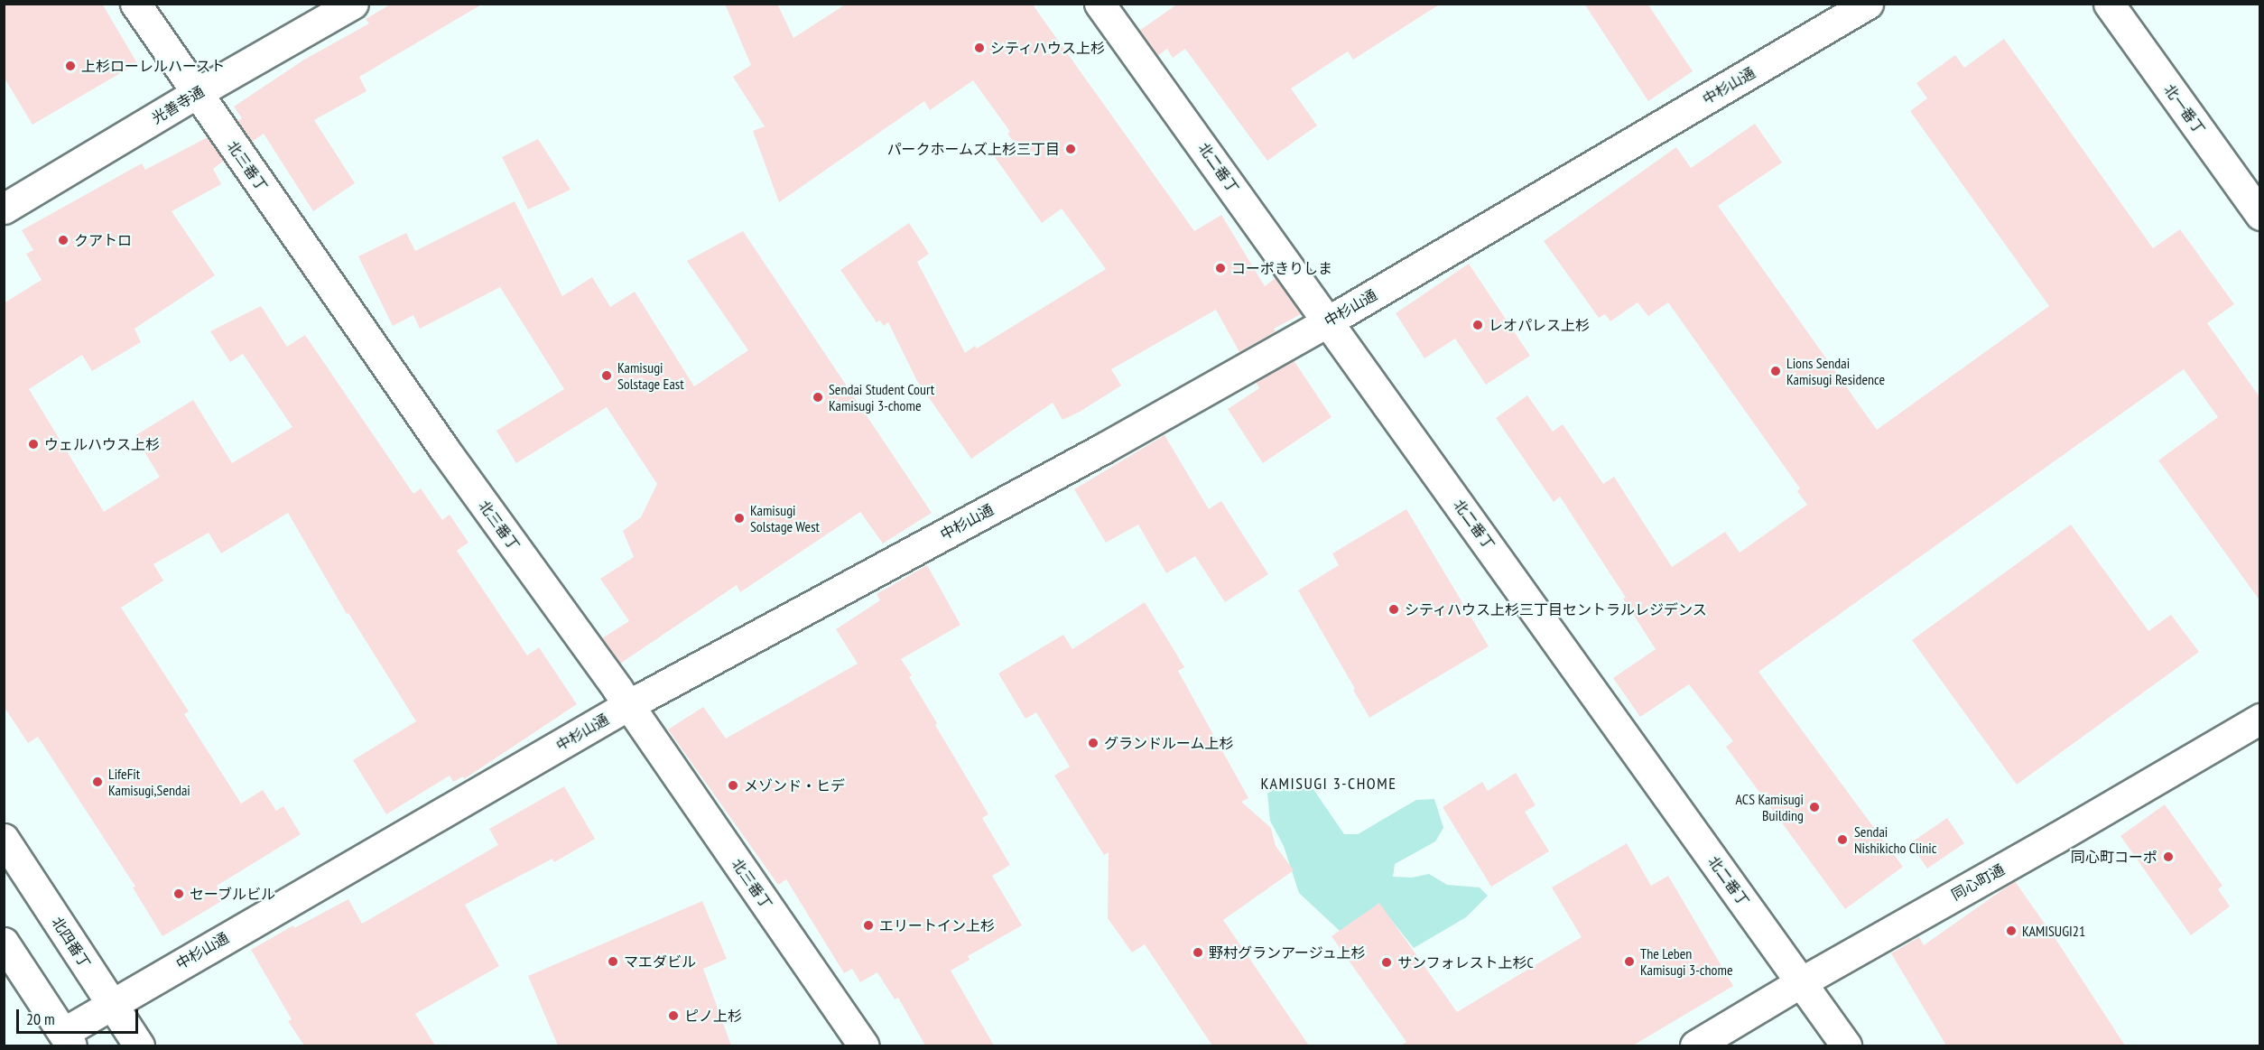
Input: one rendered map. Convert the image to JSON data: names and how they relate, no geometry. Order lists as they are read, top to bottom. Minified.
{"streets":{"street":["中杉山通","光善寺通","北一番丁","北三番丁","北二番丁","同心町通","北四番丁"]},"crossings":[["中杉山通","北三番丁"],["中杉山通","北二番丁"],["中杉山通","北四番丁"],["光善寺通","北三番丁"],["北二番丁","同心町通"]],"districts":["KAMISUGI 3-CHOME"],"places":["シティハウス上杉","上杉ローレルハースト","パークホームズ上杉三丁目","クアトロ","コーポきりしま","レオパレス上杉","Lions Sendai Kamisugi Residence","Kamisugi Solstage East","Sendai Student Court Kamisugi 3-chome","ウェルハウス上杉","Kamisugi Solstage West","シティハウス上杉三丁目セントラルレジデンス","グランドルーム上杉","LifeFit Kamisugi,Sendai","メゾンド・ヒデ","ACS Kamisugi Building","Sendai Nishikicho Clinic","同心町コーポ","セーブルビル","エリートイン上杉","KAMISUGI21","野村グランアージュ上杉","マエダビル","The Leben Kamisugi 3-chome","サンフォレスト上杉C","ピノ上杉"],"scale_bar":"20 m"}
